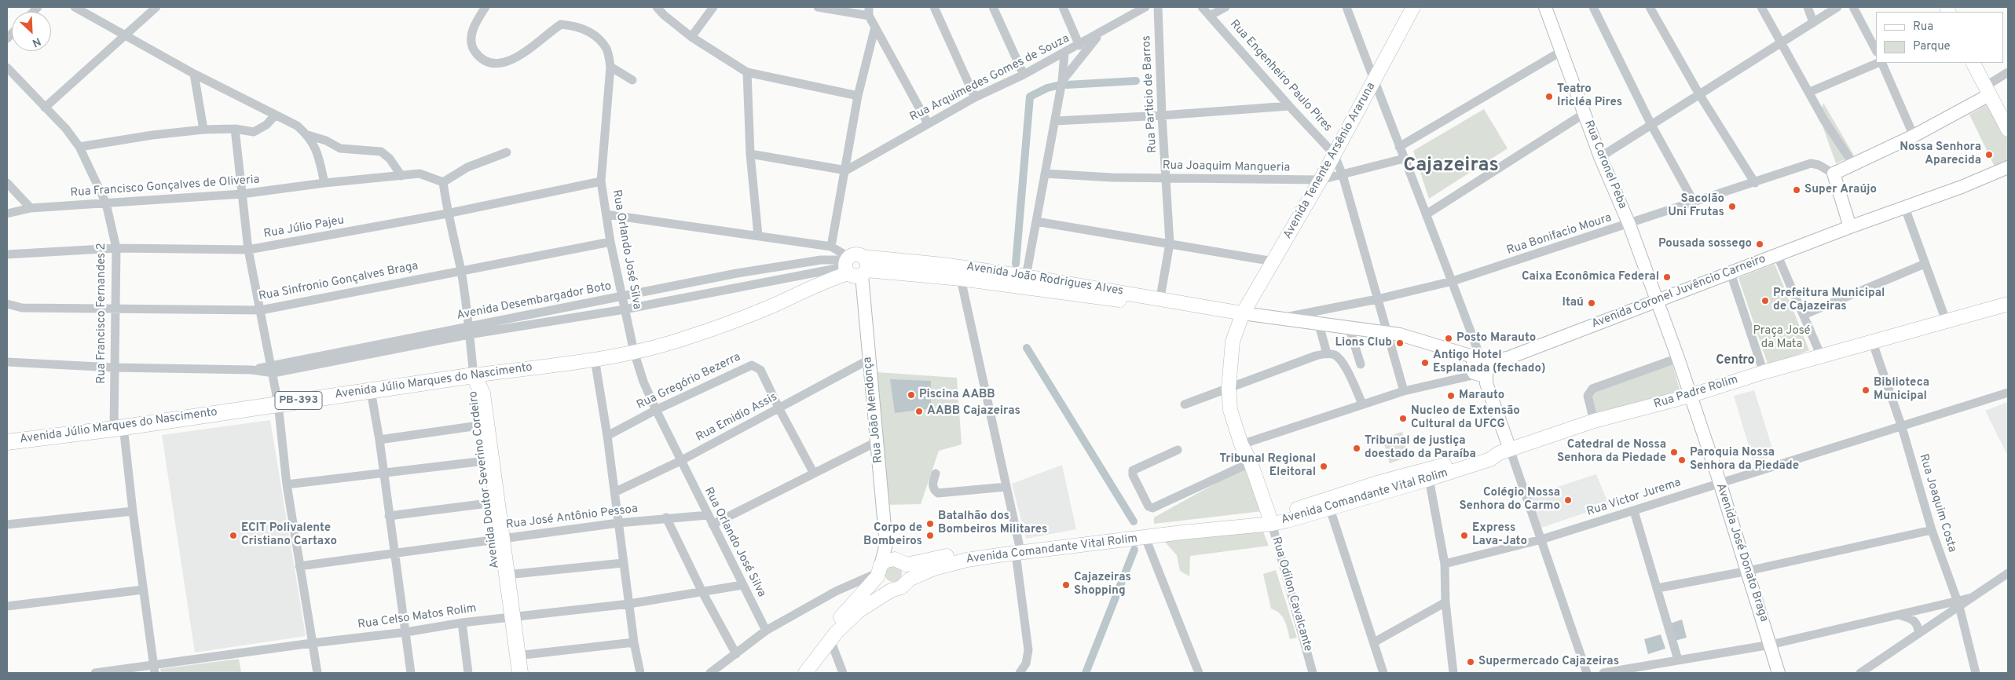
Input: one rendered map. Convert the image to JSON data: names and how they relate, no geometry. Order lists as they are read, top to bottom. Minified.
{"streets":{"highway":["Avenida Júlio Marques do Nascimento","PB-393","Avenida Doutor Severino Cordeiro"],"main road":["Avenida Tenente Arsênio Araruna","Rua Coronel Peba","Avenida João Rodrigues Alves","Avenida Coronel Juvêncio Carneiro","Rua Padre Rolim","Rua João Mendonça","Avenida Comandante Vital Rolim","Avenida José Donato Braga","Rua Odilon Cavalcante"],"street":["Rua Engenheiro Paulo Pires","Rua Arquimedes Gomes de Souza","Rua Particio de Barros","Rua Joaquim Mangueria","Rua Francisco Gonçalves de Oliveria","Rua Júlio Pajeu","Rua Bonifacio Moura","Rua Orlando José Silva","Rua Sinfronio Gonçalves Braga","Avenida Desembargador Boto","Rua Francisco Fernandes 2","Rua Gregório Bezerra","Rua Emidio Assis","Rua Victor Jurema","Rua Joaquim Costa","Rua José Antônio Pessoa","Rua Celso Matos Rolim"]},"crossings":[["Rua Engenheiro Paulo Pires","Avenida Tenente Arsênio Araruna"],["Rua Engenheiro Paulo Pires","Rua Joaquim Mangueria"],["Rua Engenheiro Paulo Pires","Rua Bonifacio Moura"],["Rua Engenheiro Paulo Pires","Avenida João Rodrigues Alves"],["Rua Particio de Barros","Rua Joaquim Mangueria"],["Rua Particio de Barros","Avenida João Rodrigues Alves"],["Avenida Tenente Arsênio Araruna","Rua Joaquim Mangueria"],["Avenida Tenente Arsênio Araruna","Avenida João Rodrigues Alves"],["Avenida Tenente Arsênio Araruna","Rua Odilon Cavalcante"],["Rua Coronel Peba","Rua Bonifacio Moura"],["Rua Coronel Peba","Avenida Coronel Juvêncio Carneiro"],["Rua Coronel Peba","Avenida José Donato Braga"],["Rua Francisco Gonçalves de Oliveria","Rua Francisco Fernandes 2"],["Rua Júlio Pajeu","Rua Orlando José Silva"],["Rua Júlio Pajeu","Rua Francisco Fernandes 2"],["Rua Bonifacio Moura","Avenida João Rodrigues Alves"],["Rua Orlando José Silva","Rua Sinfronio Gonçalves Braga"],["Rua Orlando José Silva","Avenida Desembargador Boto"],["Rua Orlando José Silva","Avenida Júlio Marques do Nascimento"],["Rua Orlando José Silva","Rua Gregório Bezerra"],["Rua Orlando José Silva","Rua Emidio Assis"],["Rua Orlando José Silva","Rua José Antônio Pessoa"],["Rua Orlando José Silva","Rua Celso Matos Rolim"],["Avenida João Rodrigues Alves","Avenida Coronel Juvêncio Carneiro"],["Avenida João Rodrigues Alves","Avenida Desembargador Boto"],["Avenida João Rodrigues Alves","Avenida Júlio Marques do Nascimento"],["Avenida João Rodrigues Alves","Rua João Mendonça"],["Avenida João Rodrigues Alves","Rua Odilon Cavalcante"],["Rua Sinfronio Gonçalves Braga","Rua Francisco Fernandes 2"],["Avenida Coronel Juvêncio Carneiro","Avenida José Donato Braga"],["Avenida Desembargador Boto","Rua Francisco Fernandes 2"],["Avenida Desembargador Boto","Avenida Júlio Marques do Nascimento"],["Avenida Desembargador Boto","Rua João Mendonça"],["Rua Francisco Fernandes 2","Avenida Júlio Marques do Nascimento"],["Rua Francisco Fernandes 2","Rua Celso Matos Rolim"],["Avenida Júlio Marques do Nascimento","Rua João Mendonça"],["Avenida Júlio Marques do Nascimento","Avenida Doutor Severino Cordeiro"],["Rua Gregório Bezerra","Rua Emidio Assis"],["Rua Padre Rolim","Avenida Comandante Vital Rolim"],["Rua Padre Rolim","Rua Joaquim Costa"],["Rua Padre Rolim","Avenida José Donato Braga"],["Rua João Mendonça","Rua Emidio Assis"],["Avenida Doutor Severino Cordeiro","Rua José Antônio Pessoa"],["Avenida Doutor Severino Cordeiro","Rua Celso Matos Rolim"],["Avenida Comandante Vital Rolim","Rua Odilon Cavalcante"],["Rua Victor Jurema","Rua Joaquim Costa"],["Rua Victor Jurema","Avenida José Donato Braga"]],"districts":["Cajazeiras","Centro"],"parks":["Praça José da Mata"],"places":["Teatro Iricléa Pires","Nossa Senhora Aparecida","Super Araújo","Sacolão Uni Frutas","Pousada sossego","Caixa Econômica Federal","Prefeitura Municipal de Cajazeiras","Itaú","Posto Marauto","Lions Club","Antigo Hotel Esplanada (fechado)","Biblioteca Municipal","Piscina AABB","Marauto","AABB Cajazeiras","Nucleo de Extensão Cultural da UFCG","Tribunal de justiça doestado da Paraíba","Catedral de Nossa Senhora da Piedade","Paroquia Nossa Senhora da Piedade","Tribunal Regional Eleitoral","Colégio Nossa Senhora do Carmo","Batalhão dos Bombeiros Militares","ECIT Polivalente Cristiano Cartaxo","Corpo de Bombeiros","Express Lava-Jato","Cajazeiras Shopping","Supermercado Cajazeiras"],"legend":["Rua","Parque"],"north":"bottom right"}
